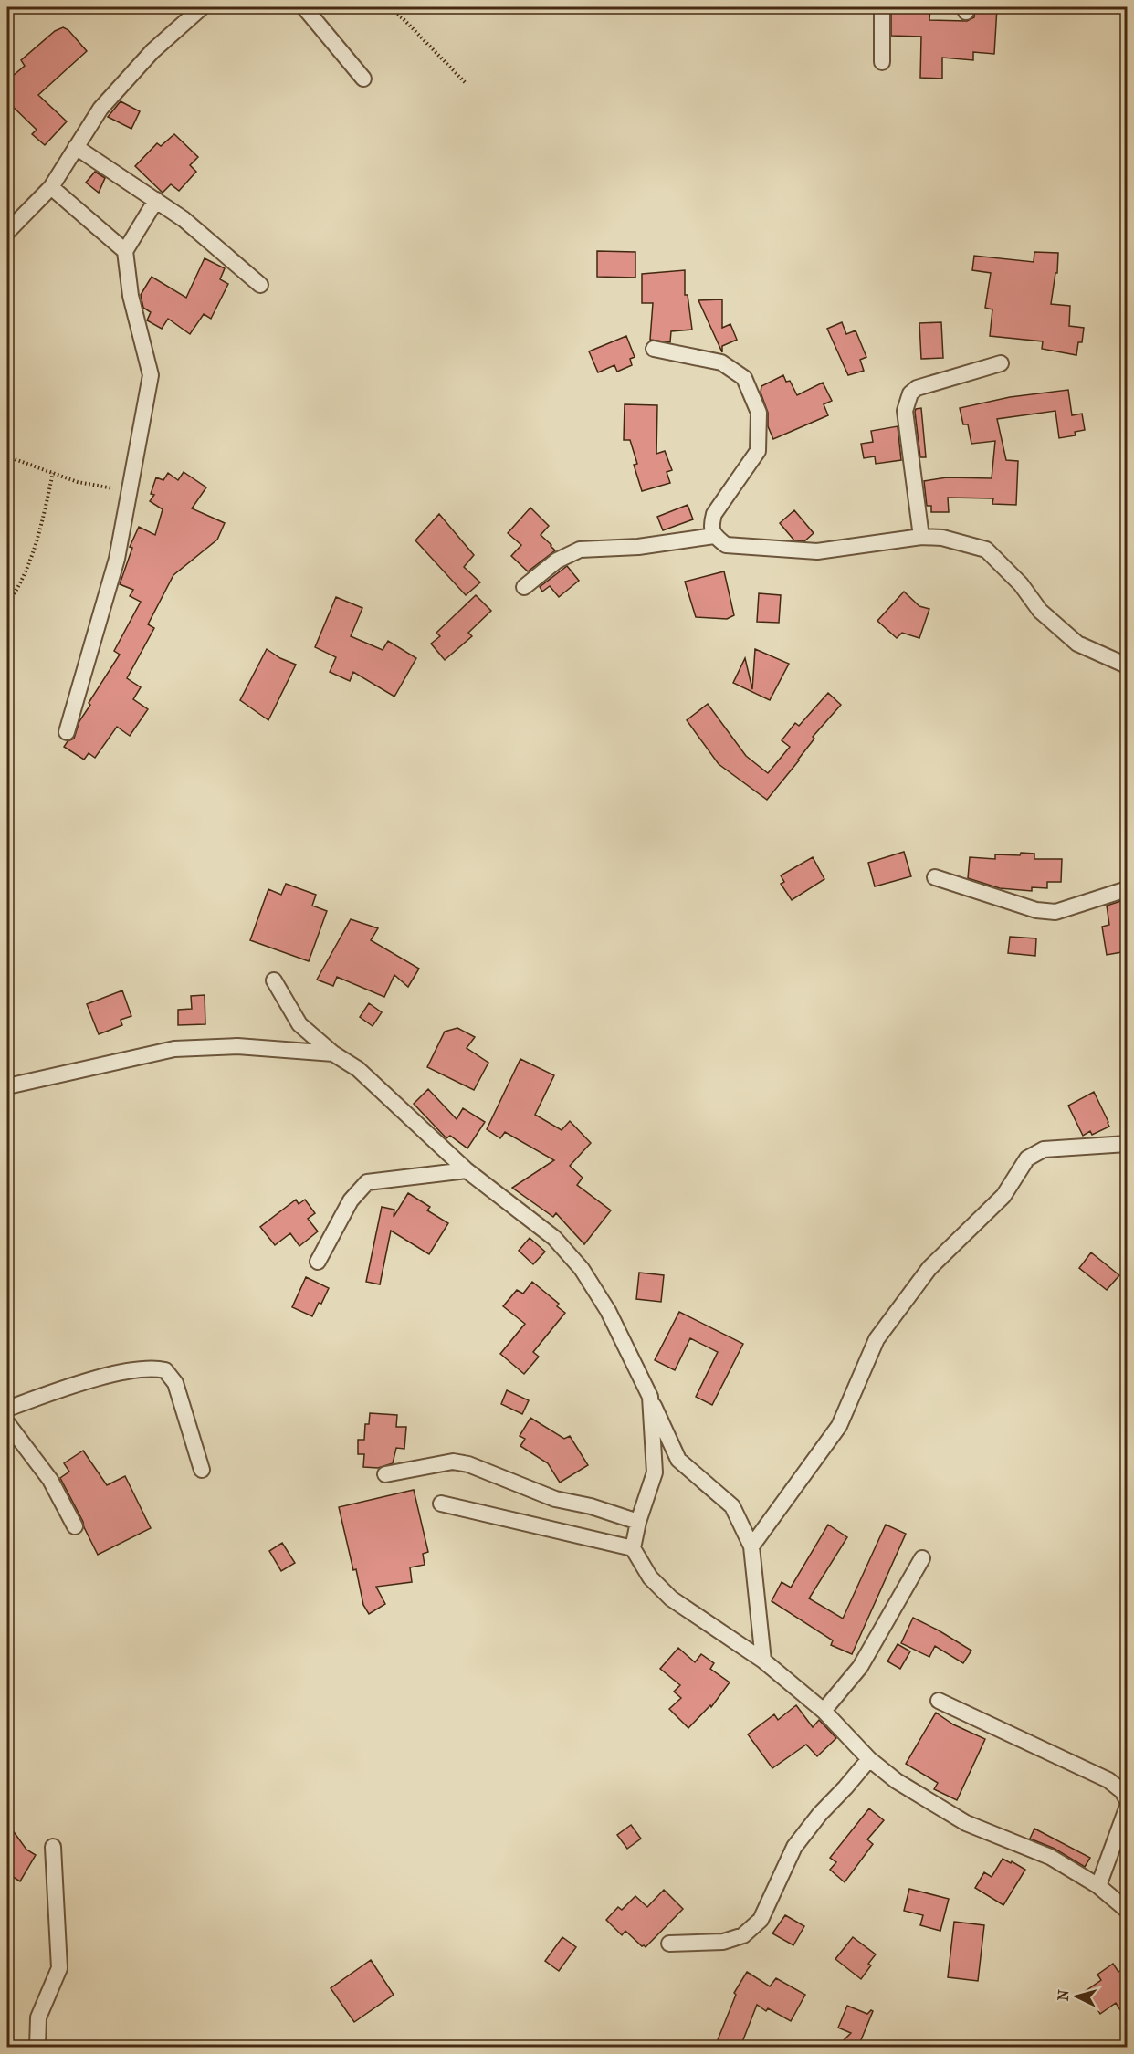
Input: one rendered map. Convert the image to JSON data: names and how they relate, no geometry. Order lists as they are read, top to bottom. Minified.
{"north":"left"}
